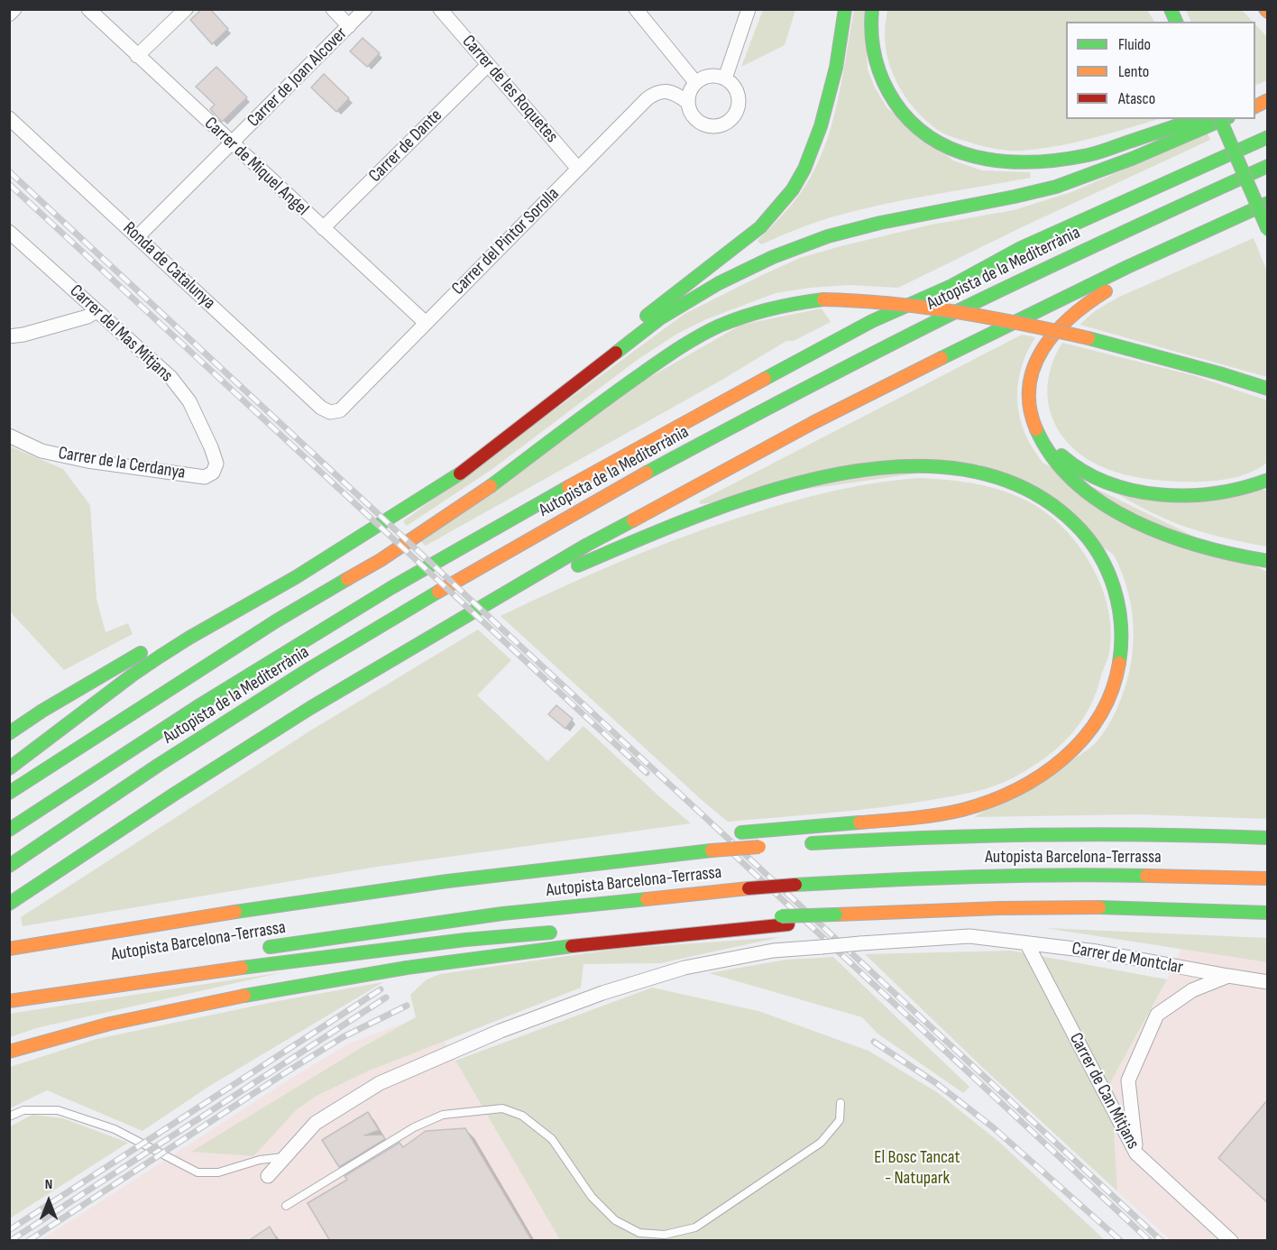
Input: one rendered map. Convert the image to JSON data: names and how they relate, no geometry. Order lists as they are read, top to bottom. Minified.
{"streets":{"main road":["Autopista de la Mediterrània","Autopista Barcelona-Terrassa"],"street":["Carrer de Joan Alcover","Carrer de les Roquetes","Carrer de Dante","Carrer de Miquel Angel","Carrer del Pintor Sorolla","Ronda de Catalunya","Carrer del Mas Mitjans","Carrer de la Cerdanya","Carrer de Montclar","Carrer de Can Mitjans"]},"crossings":[["Carrer de Joan Alcover","Carrer de Miquel Angel"],["Carrer de Joan Alcover","Ronda de Catalunya"],["Carrer de les Roquetes","Carrer de Dante"],["Carrer de les Roquetes","Carrer del Pintor Sorolla"],["Carrer de Dante","Carrer de Miquel Angel"],["Carrer de Miquel Angel","Carrer del Pintor Sorolla"],["Carrer del Pintor Sorolla","Ronda de Catalunya"],["Carrer del Mas Mitjans","Carrer de la Cerdanya"],["Carrer de Montclar","Carrer de Can Mitjans"]],"parks":["El Bosc Tancat - Natupark"],"legend":["Fluido","Lento","Atasco"],"north":"top"}
